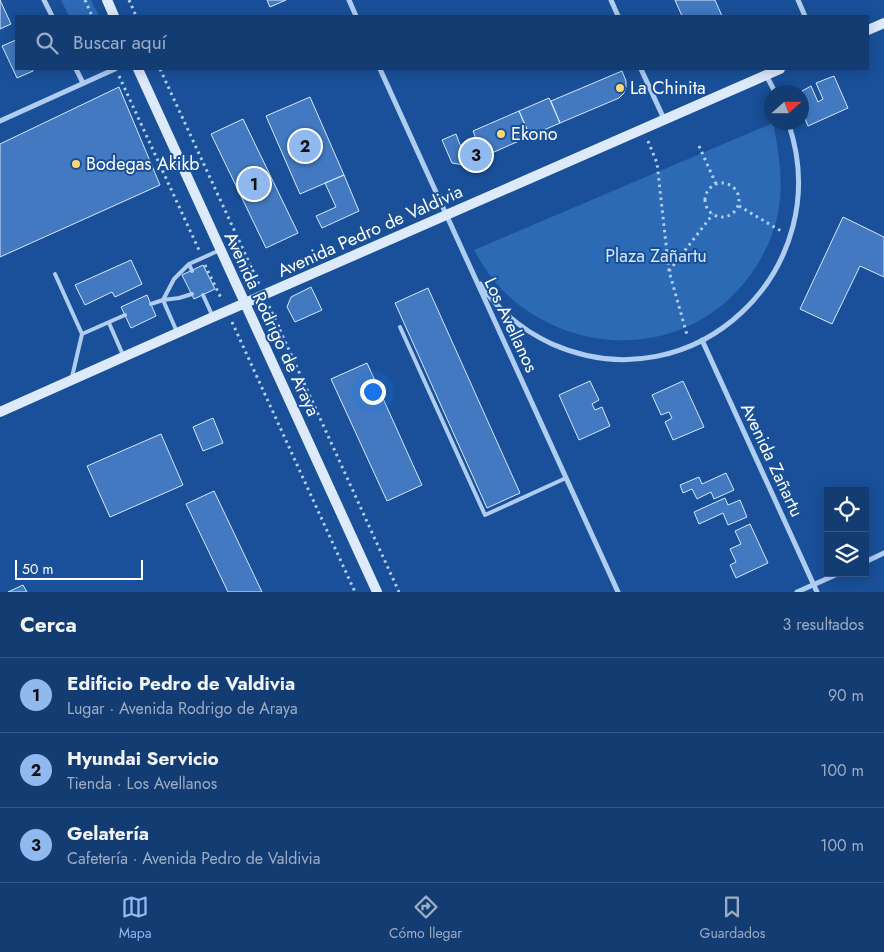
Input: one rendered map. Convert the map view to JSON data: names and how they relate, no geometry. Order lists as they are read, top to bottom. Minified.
{"streets":{"main road":["Avenida Pedro de Valdivia","Avenida Rodrigo de Araya"],"street":["Los Avellanos","Avenida Zañartu"]},"crossings":[["Avenida Pedro de Valdivia","Avenida Rodrigo de Araya"],["Avenida Pedro de Valdivia","Los Avellanos"]],"parks":["Plaza Zañartu"],"places":["La Chinita","Ekono","Bodegas Akikb"],"scale_bar":"50 m","north":"right","page":{"search":"Buscar aquí","pins":["2","3","1"],"scale":"50 m","heading":["Cerca","3 resultados"],"list":[{"mark":"1","name":"Edificio Pedro de Valdivia","note":"Lugar · Avenida Rodrigo de Araya","value":"90 m"},{"mark":"2","name":"Hyundai Servicio","note":"Tienda · Los Avellanos","value":"100 m"},{"mark":"3","name":"Gelatería","note":"Cafetería · Avenida Pedro de Valdivia","value":"100 m"}],"nav":["Mapa","Cómo llegar","Guardados"]}}
